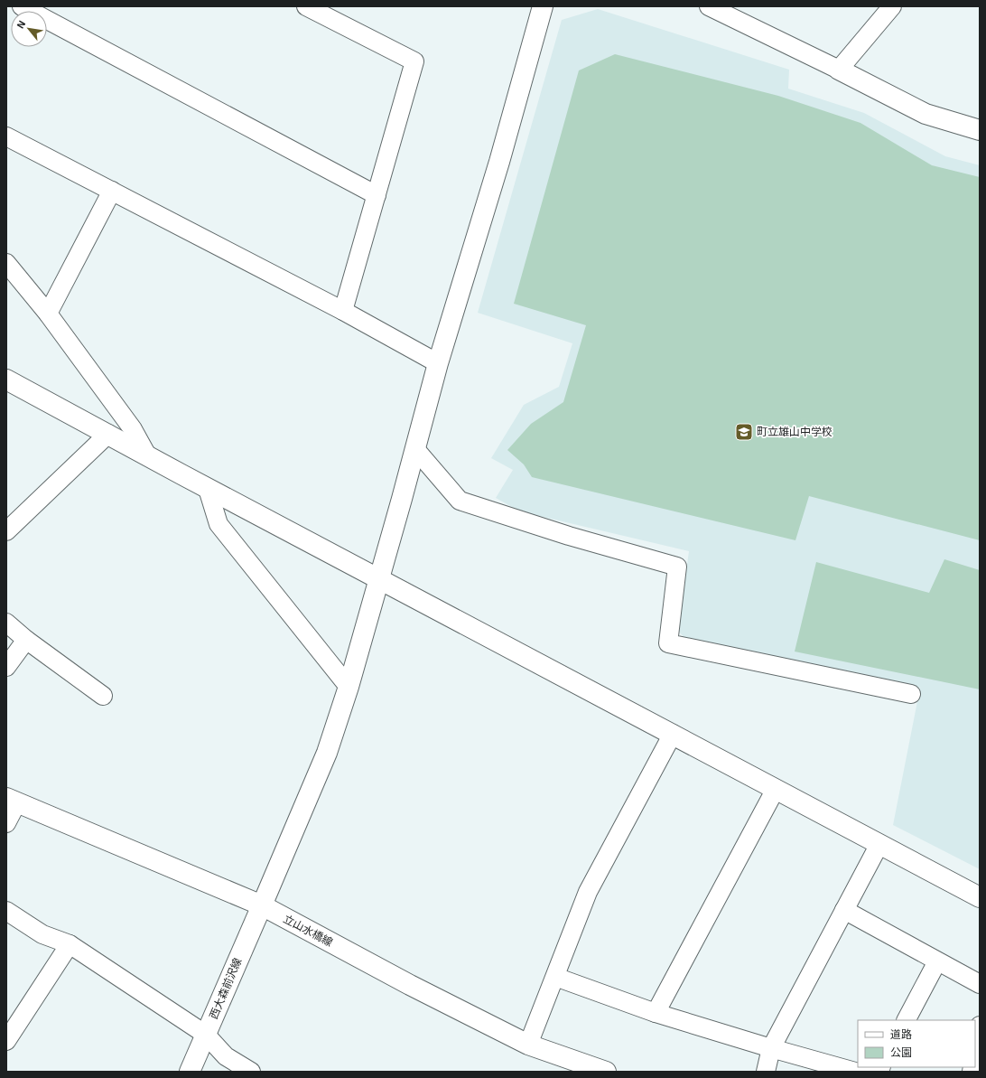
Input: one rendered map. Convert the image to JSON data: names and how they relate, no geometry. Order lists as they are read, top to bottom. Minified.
{"streets":{"street":["立山水橋線","西大森前沢線"]},"crossings":[["立山水橋線","西大森前沢線"]],"places":{"school or university":["町立雄山中学校"]},"legend":["道路","公園"],"north":"top left"}
